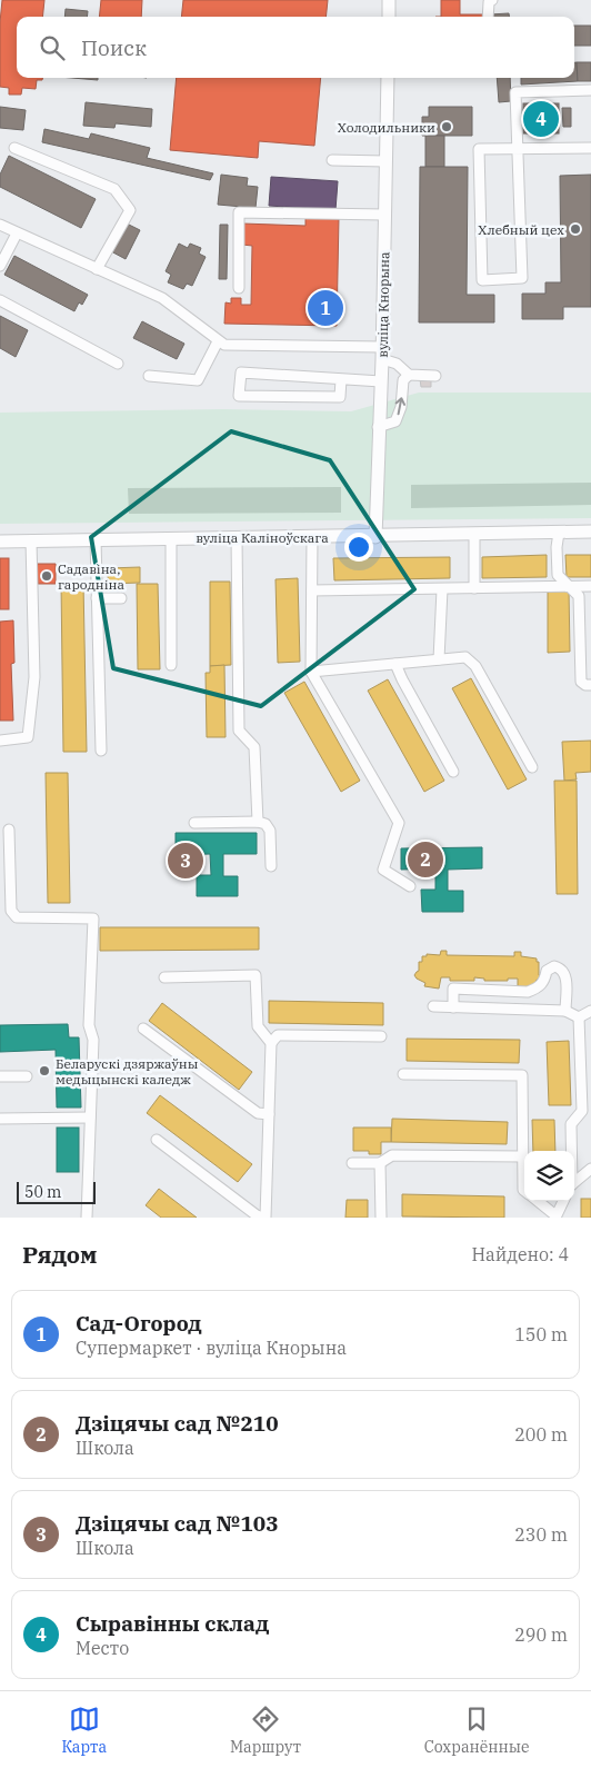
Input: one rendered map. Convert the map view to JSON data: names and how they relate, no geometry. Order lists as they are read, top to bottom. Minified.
{"streets":{"main road":["вуліца Кнорына","вуліца Каліноўскага"]},"crossings":[["вуліца Кнорына","вуліца Каліноўскага"]],"places":["Холодильники","Хлебный цех","Садавіна, гародніна","Беларускі дзяржаўны медыцынскі каледж"],"scale_bar":"50 m","page":{"search":"Поиск","pins":["4","1","2","3"],"scale":"50 m","heading":["Рядом","Найдено: 4"],"list":[{"mark":"1","name":"Сад-Огород","note":"Супермаркет · вуліца Кнорына","value":"150 m"},{"mark":"2","name":"Дзіцячы сад №210","note":"Школа","value":"200 m"},{"mark":"3","name":"Дзіцячы сад №103","note":"Школа","value":"230 m"},{"mark":"4","name":"Сыравінны склад","note":"Место","value":"290 m"}],"nav":["Карта","Маршрут","Сохранённые"]}}
